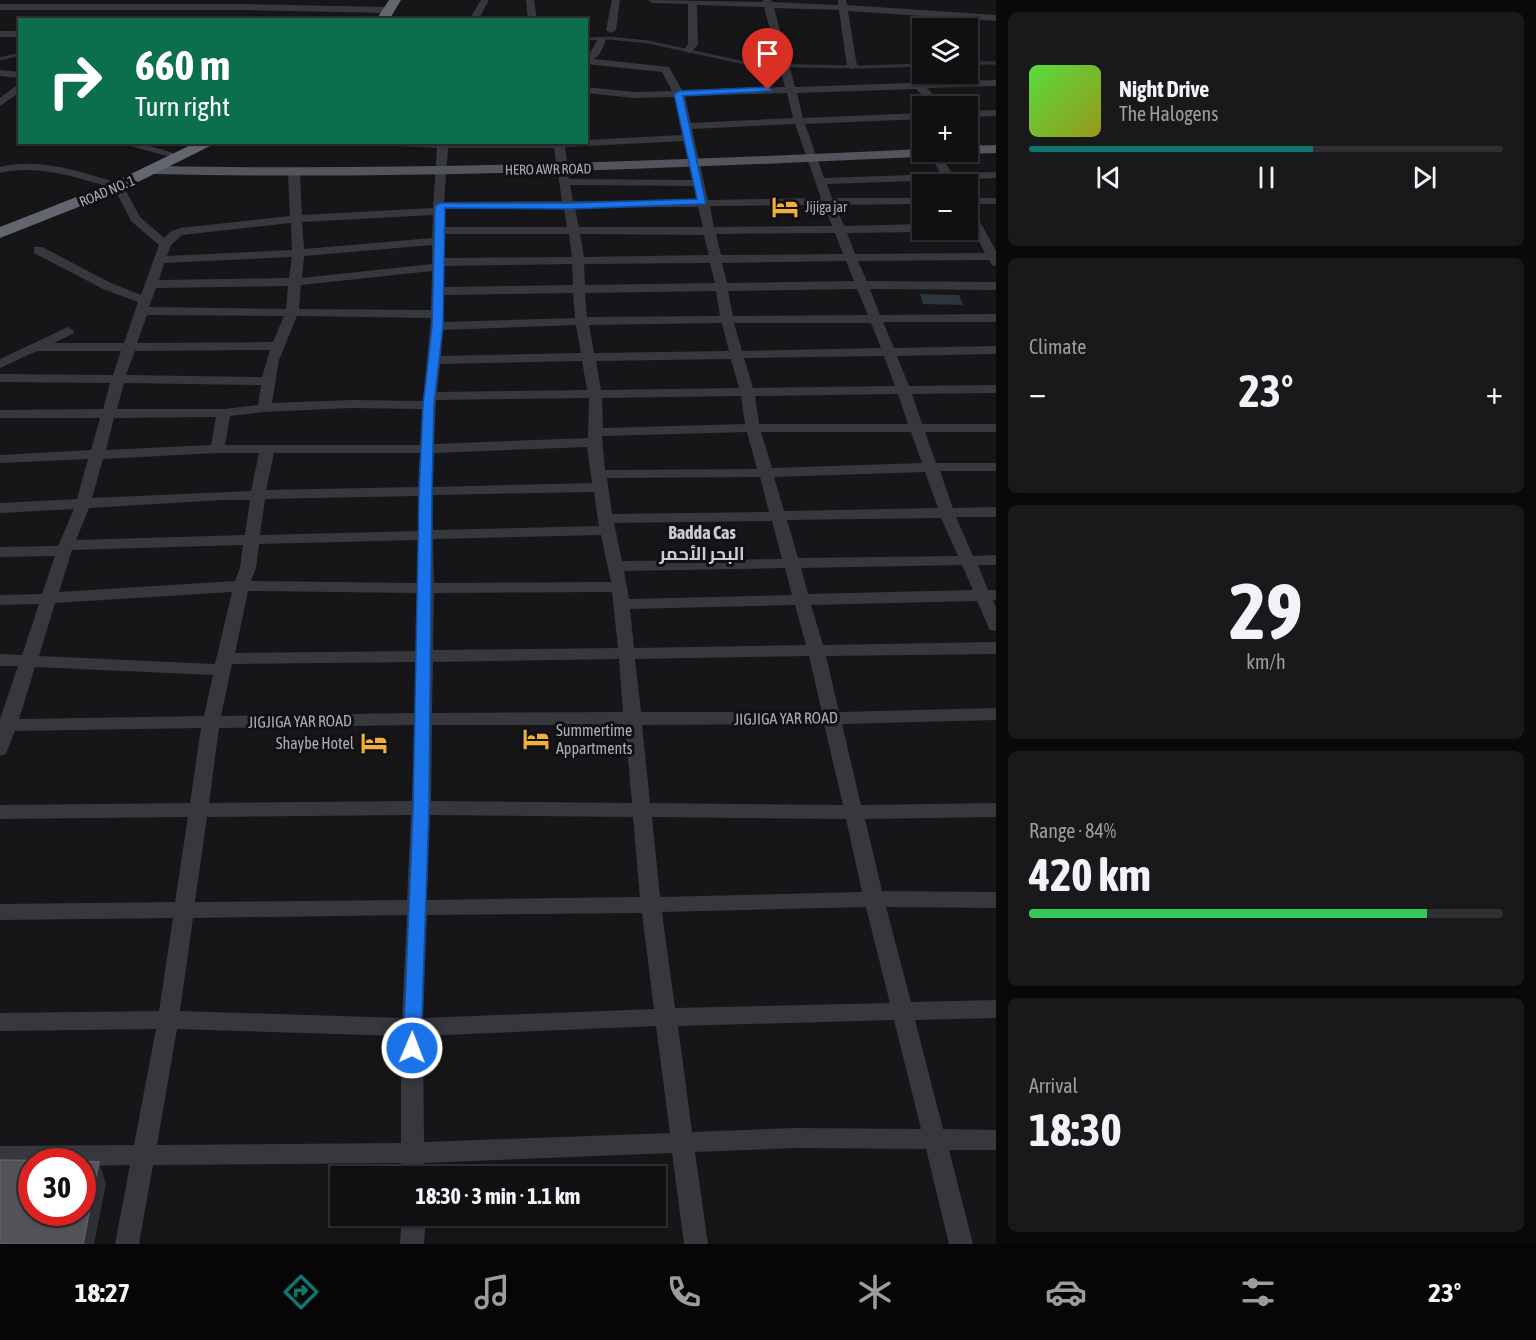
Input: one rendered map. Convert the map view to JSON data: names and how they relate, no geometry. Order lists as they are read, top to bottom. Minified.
{"streets":{"highway":["ROAD NO. 1"],"main road":["HERO AWR ROAD"],"street":["JIGJIGA YAR ROAD"]},"crossings":[["HERO AWR ROAD","ROAD NO. 1"]],"districts":["Badda Cas البحر الأحمر"],"places":{"hotel":["Jijiga jar","Summertime Appartments","Shaybe Hotel"]},"page":{"map_buttons":["+","−"],"turn":["660 m","Turn right"],"song":["Night Drive","The Halogens"],"tile":["Climate",["29","km/h"],["Range · 84%","420 km"],["Arrival","18:30"]],"heat":["−","23°","+"],"limit":"30","trip":"18:30 · 3 min · 1.1 km","tabs":["18:27","23°"]}}
